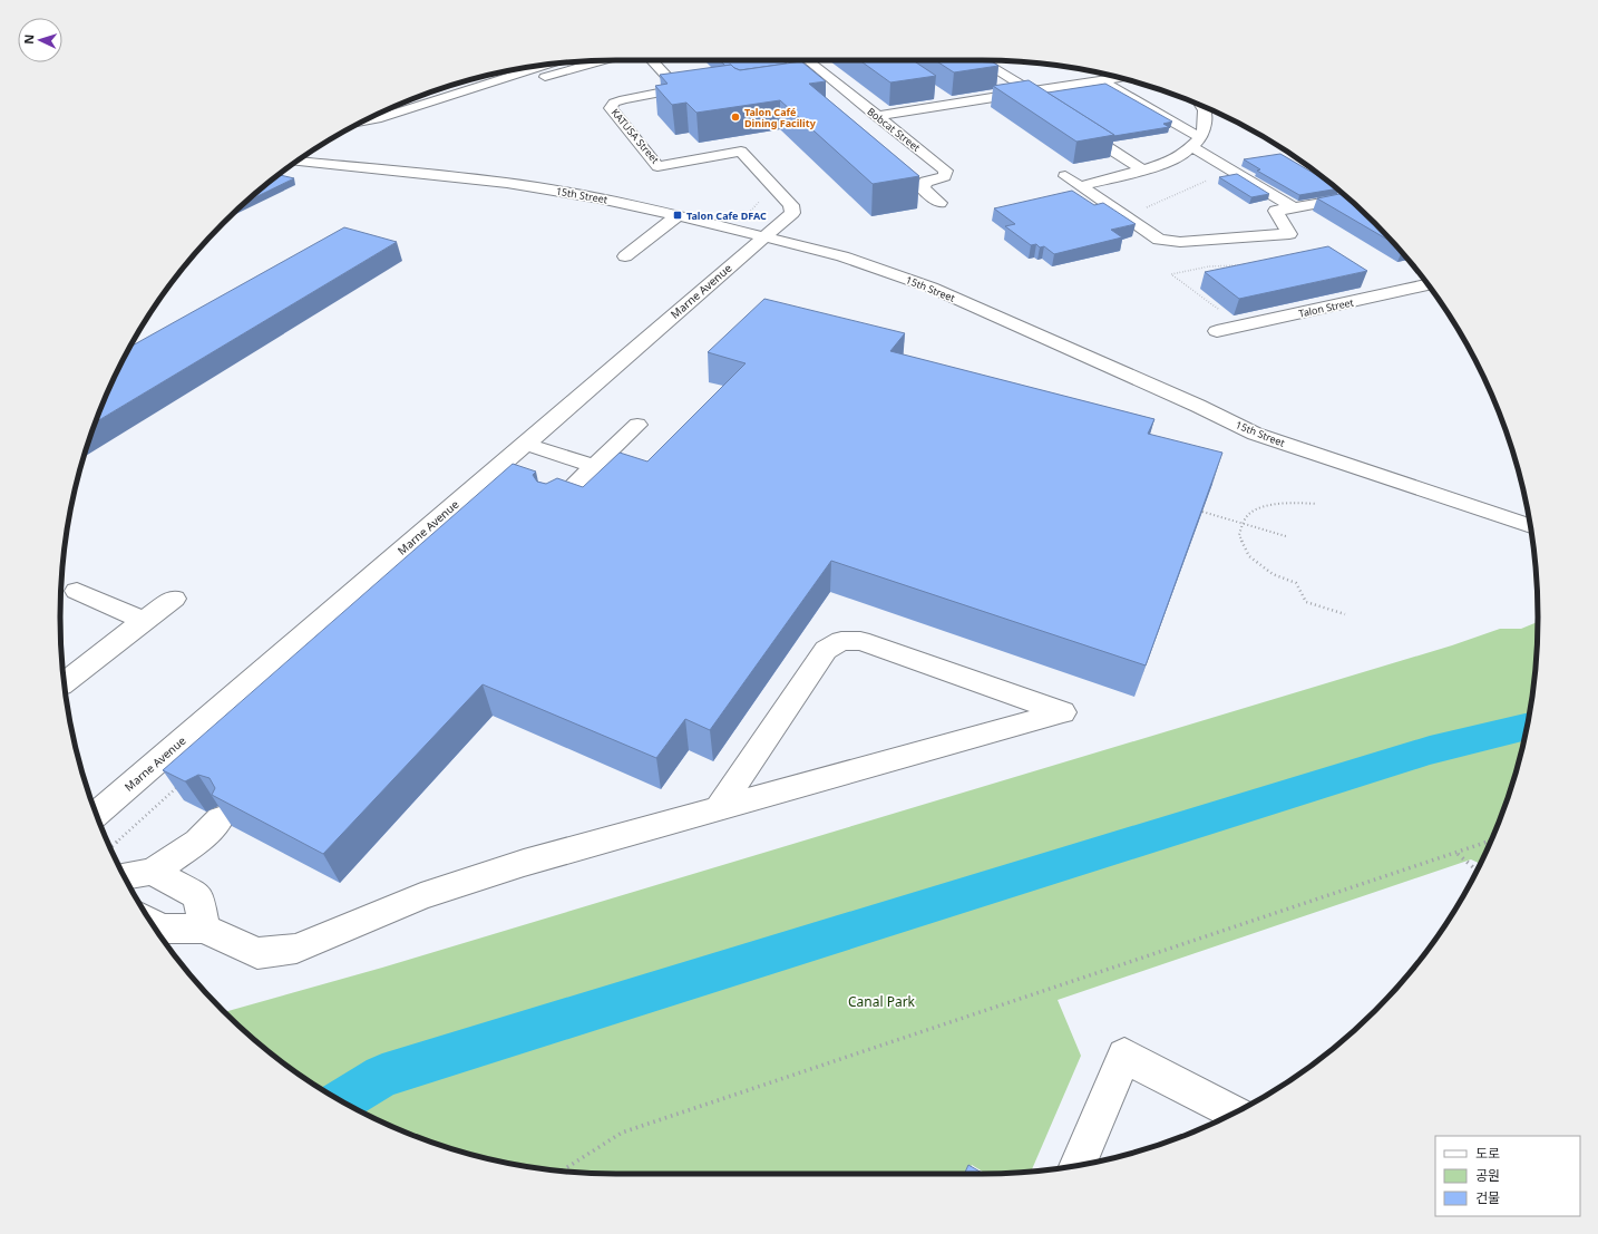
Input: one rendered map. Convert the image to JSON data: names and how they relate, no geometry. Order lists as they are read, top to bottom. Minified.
{"streets":{"street":["Bobcat Street","KATUSA Street","15th Street","Marne Avenue","Talon Street"]},"crossings":[["KATUSA Street","15th Street"],["KATUSA Street","Marne Avenue"],["15th Street","Marne Avenue"]],"parks":["Canal Park"],"places":{"other":["Talon Café Dining Facility"],"transit":["Talon Cafe DFAC"]},"legend":["도로","공원","건물"],"north":"left"}
